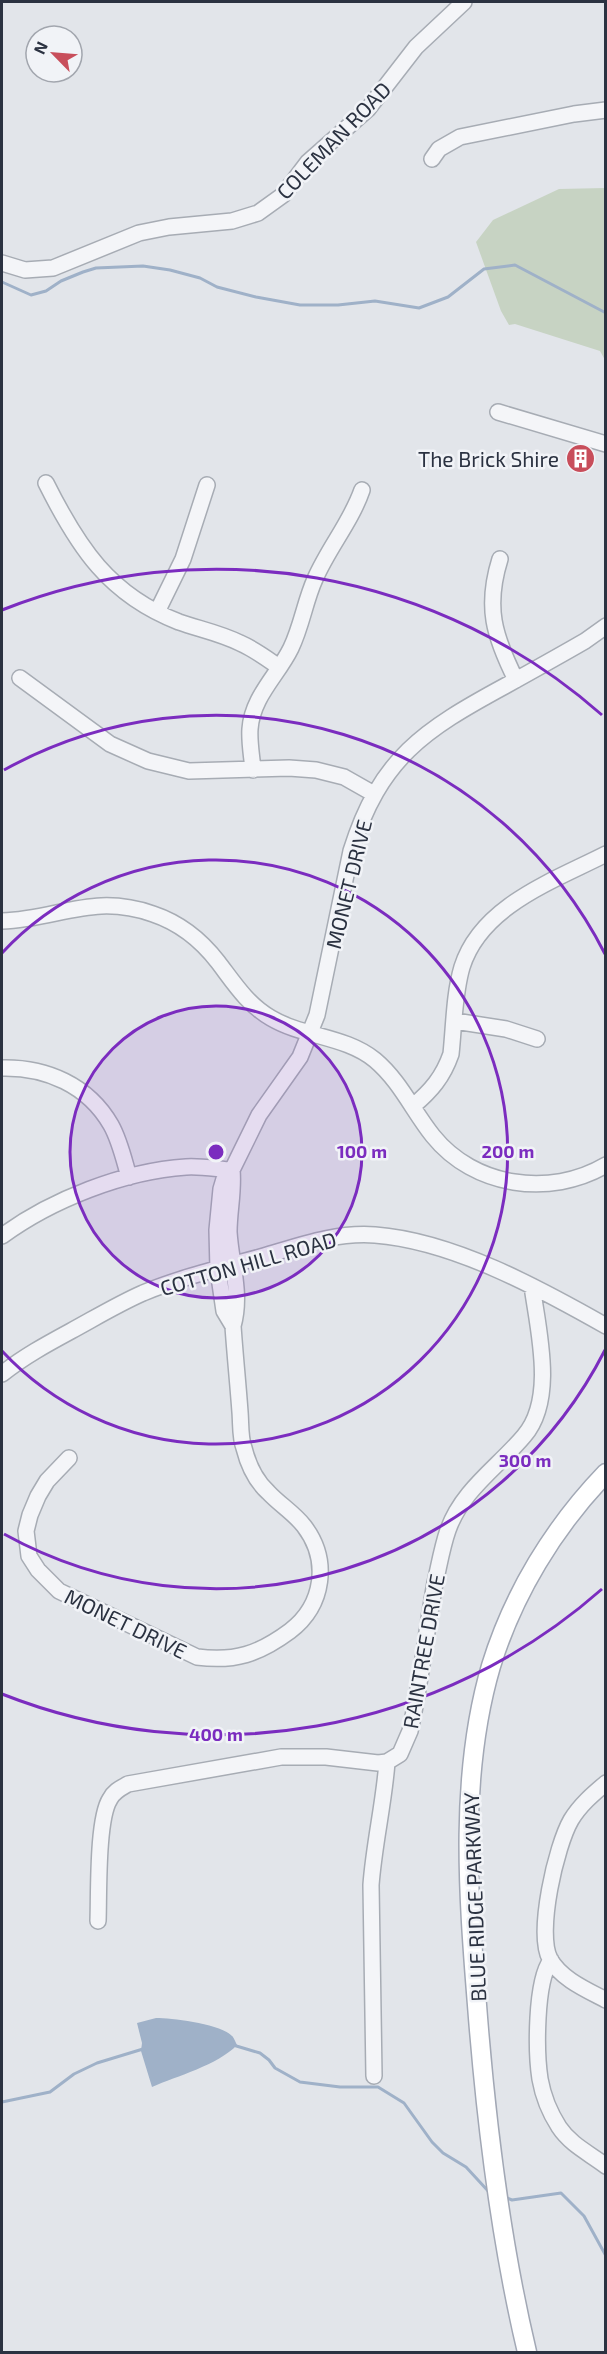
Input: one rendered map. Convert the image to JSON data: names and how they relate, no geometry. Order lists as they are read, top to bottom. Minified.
{"streets":{"main road":["BLUE RIDGE PARKWAY"],"street":["COLEMAN ROAD","MONET DRIVE","COTTON HILL ROAD","RAINTREE DRIVE"]},"crossings":[["MONET DRIVE","COTTON HILL ROAD"],["COTTON HILL ROAD","RAINTREE DRIVE"]],"places":{"building":["The Brick Shire"]},"north":"top left","rings":["100 m","200 m","300 m","400 m"]}
